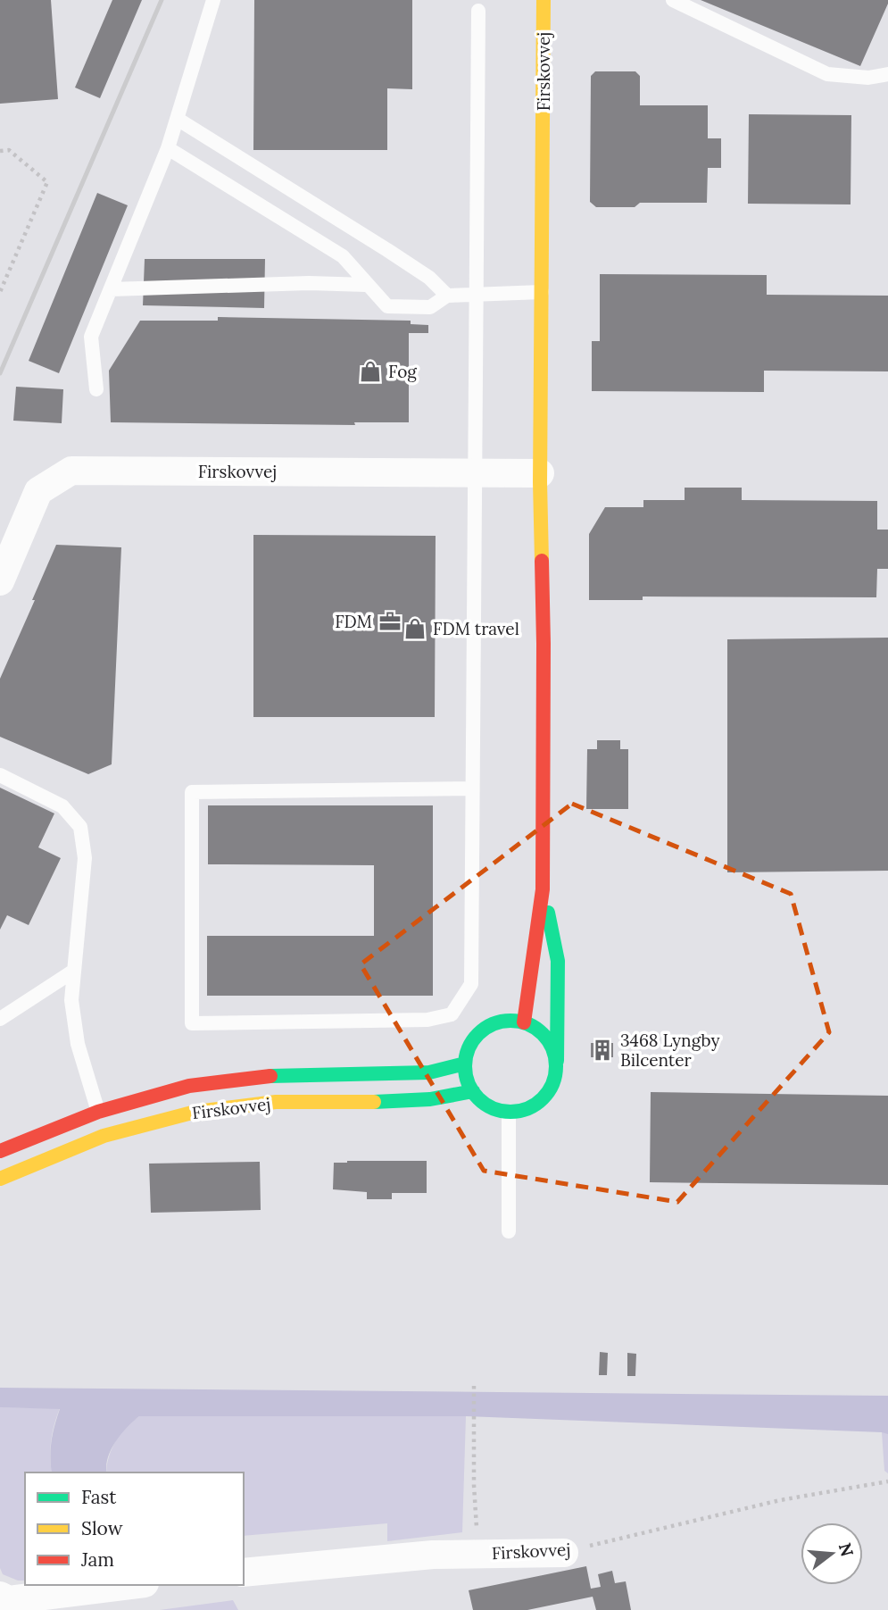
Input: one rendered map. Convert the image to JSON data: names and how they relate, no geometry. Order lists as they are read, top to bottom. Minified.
{"streets":{"street":["Firskovvej"]},"places":{"shop":["Fog","FDM travel"],"office":["FDM"],"building":["3468 Lyngby Bilcenter"]},"legend":["Fast","Slow","Jam"],"north":"right"}
